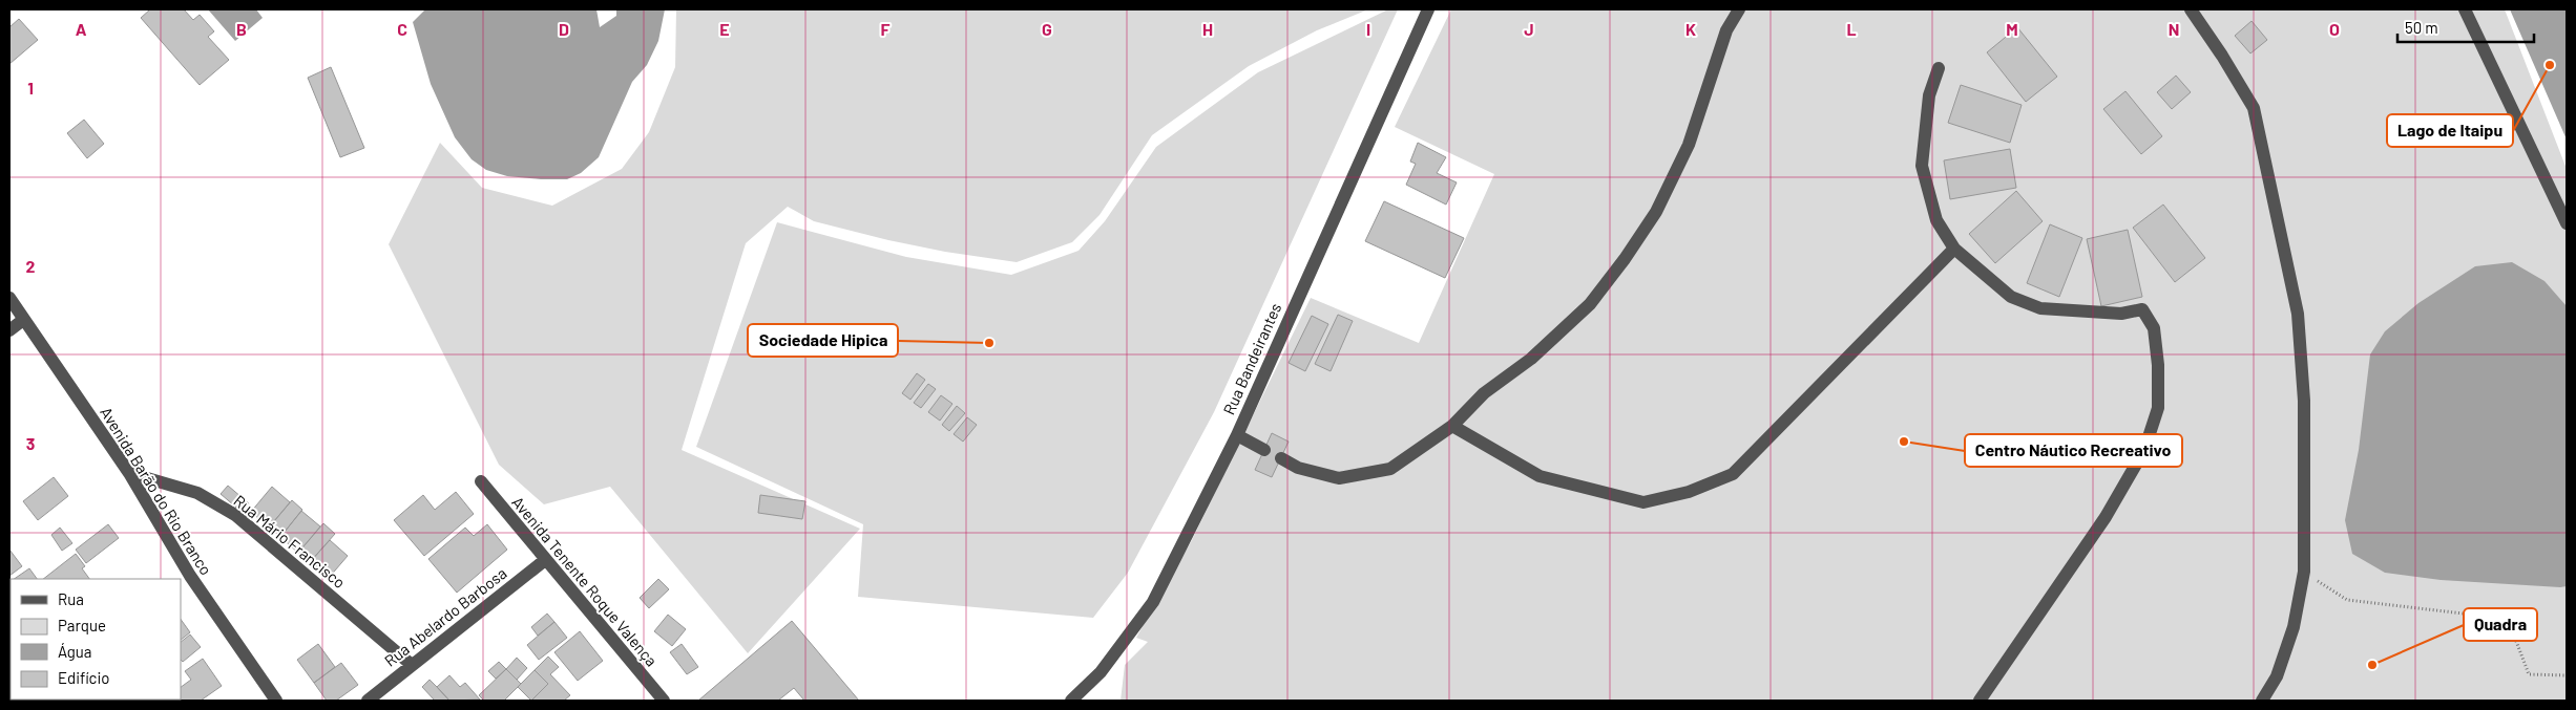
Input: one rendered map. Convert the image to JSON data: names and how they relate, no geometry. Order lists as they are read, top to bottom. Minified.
{"streets":{"street":["Rua Bandeirantes","Avenida Barão do Rio Branco","Rua Mário Francisco","Avenida Tenente Roque Valença","Rua Abelardo Barbosa"]},"crossings":[["Avenida Barão do Rio Branco","Rua Mário Francisco"],["Rua Mário Francisco","Rua Abelardo Barbosa"],["Avenida Tenente Roque Valença","Rua Abelardo Barbosa"]],"places":["Lago de Itaipu","Sociedade Hipica","Centro Náutico Recreativo","Quadra"],"legend":["Rua","Parque","Água","Edifício"],"scale_bar":"50 m","grid":{"columns":["A","B","C","D","E","F","G","H","I","J","K","L","M","N","O"],"rows":["1","2","3"]}}
